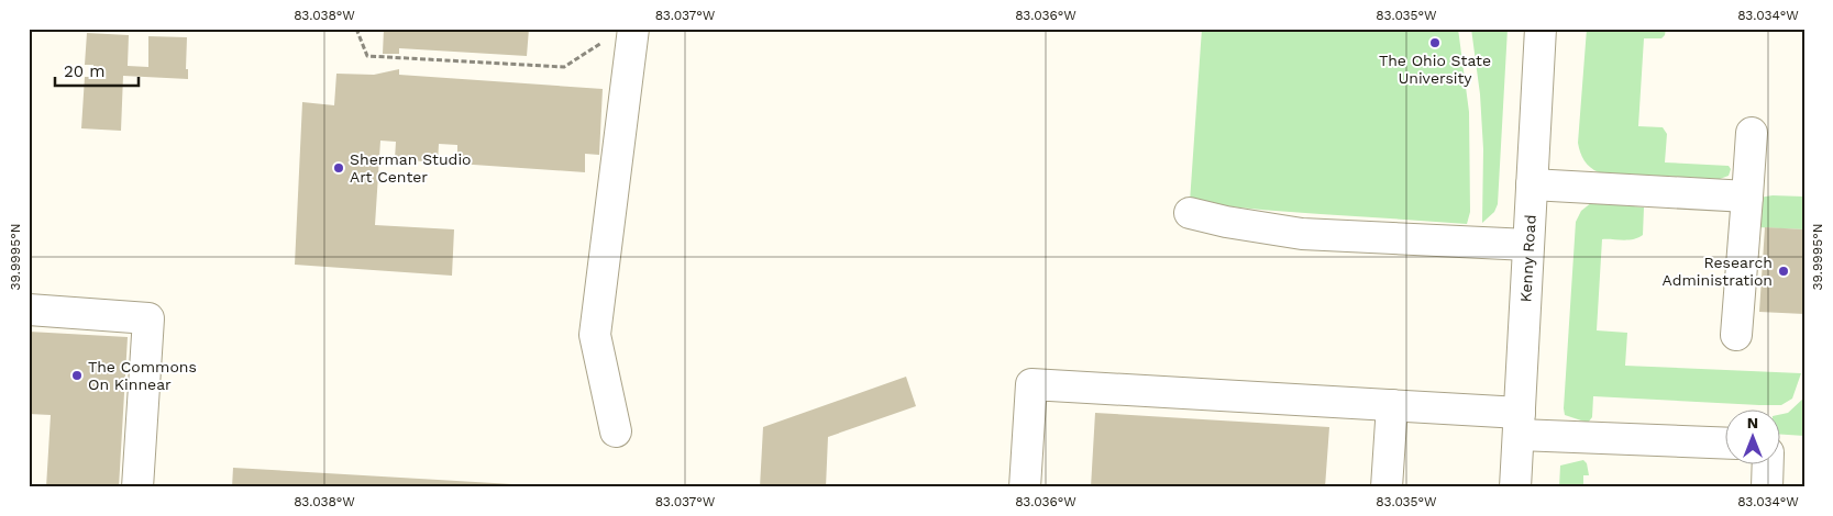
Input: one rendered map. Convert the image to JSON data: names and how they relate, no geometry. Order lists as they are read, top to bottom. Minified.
{"streets":{"street":["Kenny Road"]},"places":["The Ohio State University","Sherman Studio Art Center","Research Administration","The Commons On Kinnear"],"scale_bar":"20 m","north":"top","coordinates":["83.038°W","83.037°W","83.036°W","83.035°W","83.034°W","39.9995°N"]}
